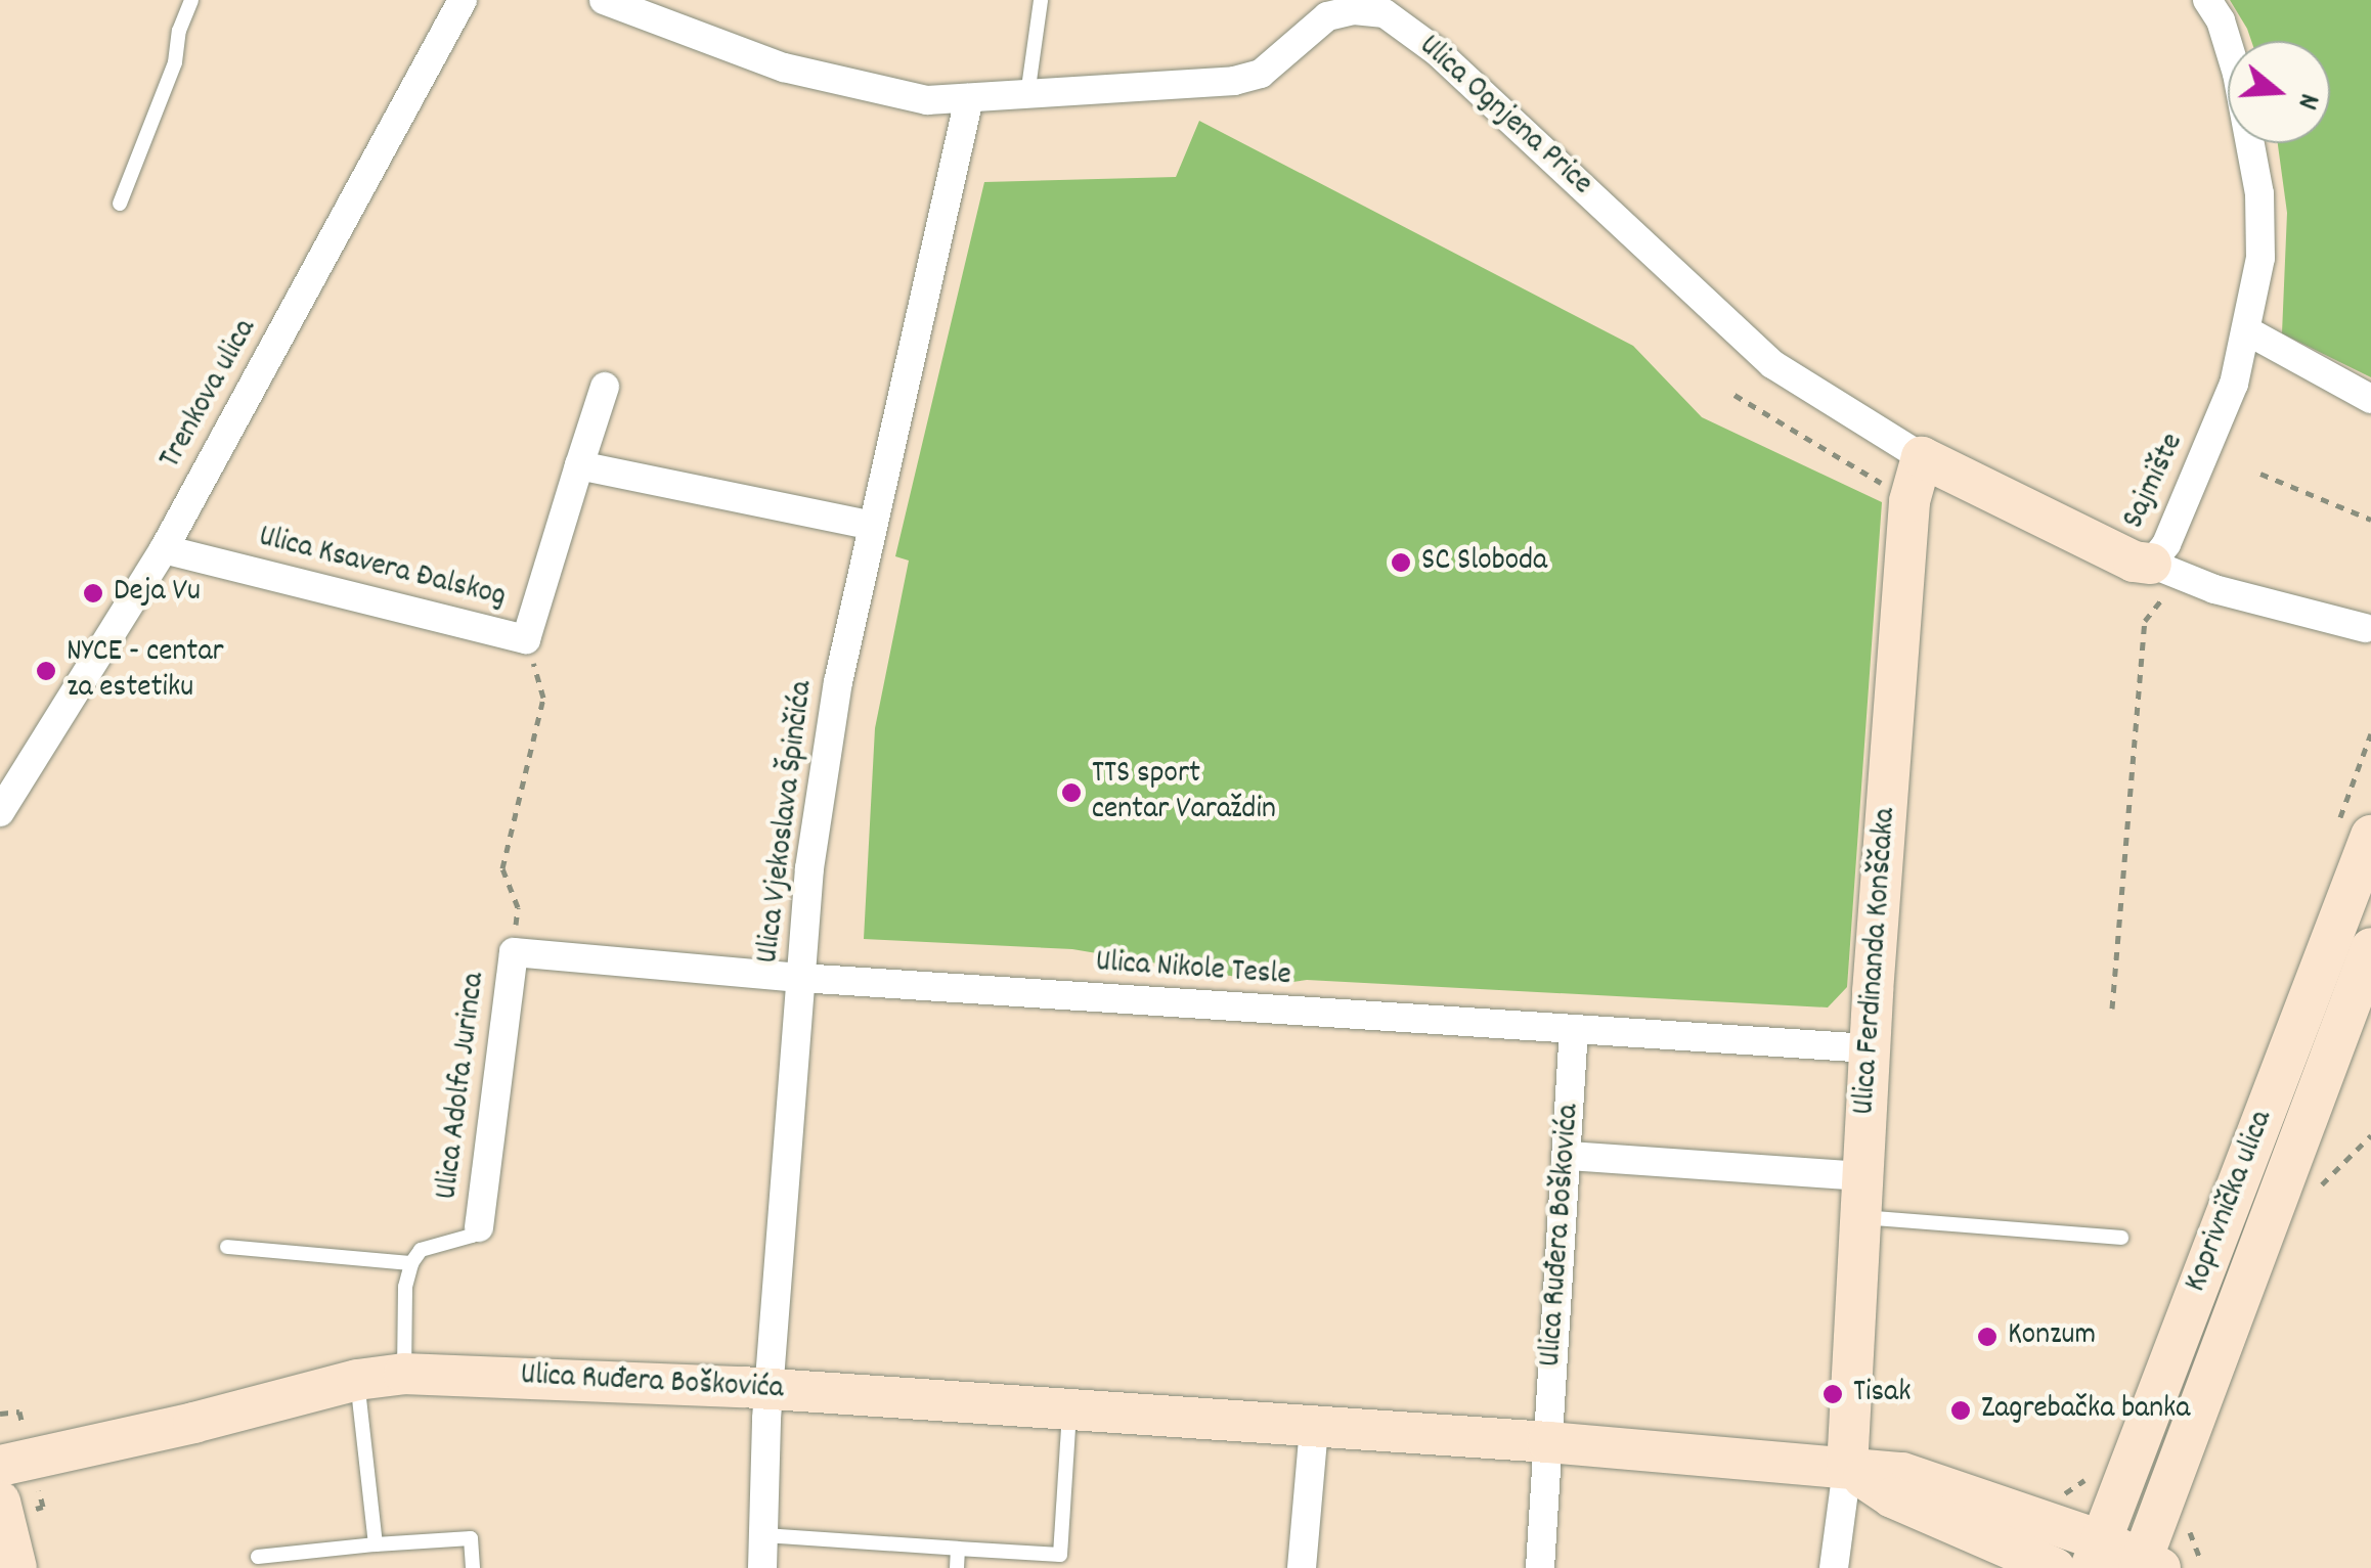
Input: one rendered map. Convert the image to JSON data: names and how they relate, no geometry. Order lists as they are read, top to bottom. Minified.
{"streets":{"street":["Ulica Ognjena Price","Trenkova ulica","Sajmište","Ulica Ksavera Đalskog","Ulica Vjekoslava Špinčića","Ulica Ferdinanda Konščaka","Ulica Nikole Tesle","Ulica Adolfa Jurinca","Koprivnička ulica","Ulica Ruđera Boškovića"]},"crossings":[["Ulica Ognjena Price","Sajmište"],["Ulica Ognjena Price","Ulica Vjekoslava Špinčića"],["Ulica Ognjena Price","Ulica Ferdinanda Konščaka"],["Trenkova ulica","Ulica Ksavera Đalskog"],["Ulica Vjekoslava Špinčića","Ulica Nikole Tesle"],["Ulica Vjekoslava Špinčića","Ulica Ruđera Boškovića"],["Ulica Ferdinanda Konščaka","Ulica Nikole Tesle"],["Ulica Ferdinanda Konščaka","Ulica Ruđera Boškovića"],["Ulica Nikole Tesle","Ulica Adolfa Jurinca"],["Ulica Nikole Tesle","Ulica Ruđera Boškovića"],["Koprivnička ulica","Ulica Ruđera Boškovića"]],"places":["SC Sloboda","Deja Vu","NYCE - centar za estetiku","TTS sport centar Varaždin","Konzum","Tisak","Zagrebačka banka"],"north":"right"}
